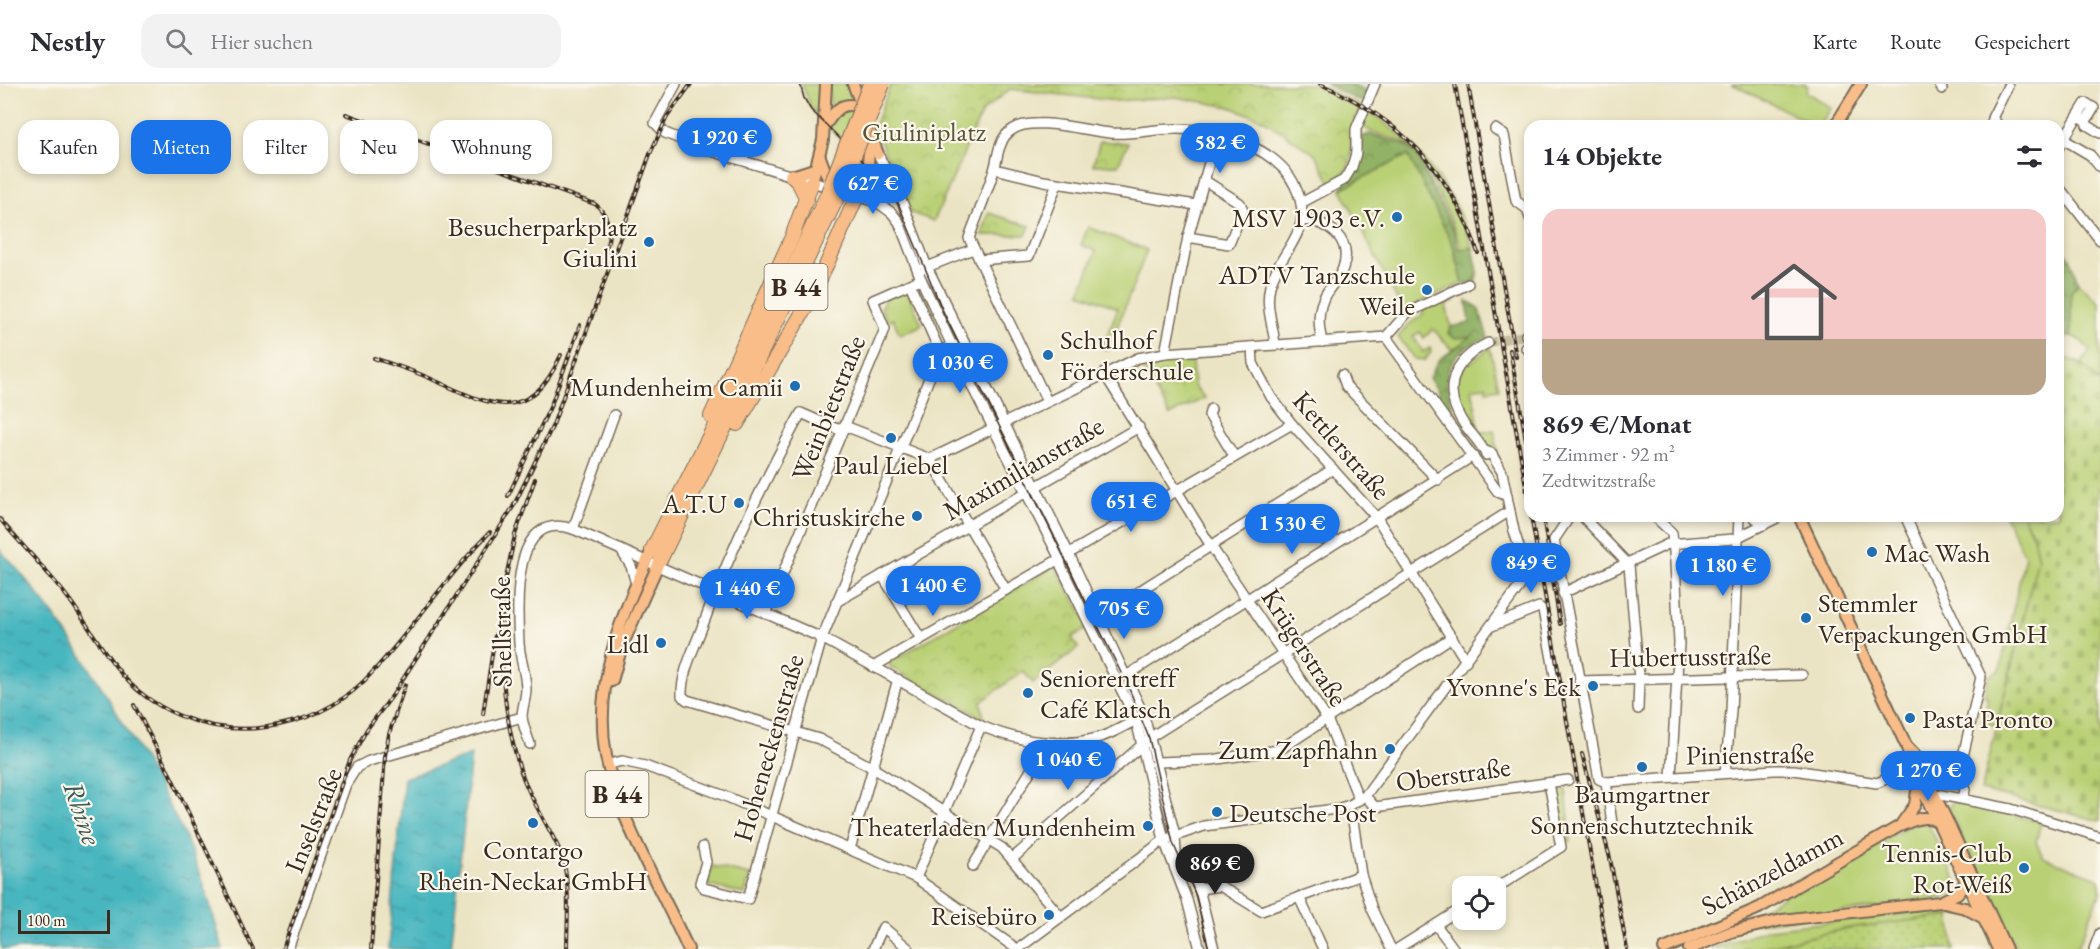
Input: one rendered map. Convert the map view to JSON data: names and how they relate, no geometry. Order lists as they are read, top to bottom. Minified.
{"streets":{"highway":["B 44"],"main road":["Schänzeldamm"],"street":["Weinbietstraße","Kettlerstraße","Maximilianstraße","Shellstraße","Krügerstraße","Hubertusstraße","Hoheneckenstraße","Pinienstraße","Oberstraße","Inselstraße"]},"crossings":[["B 44","Shellstraße"],["Weinbietstraße","Shellstraße"],["Maximilianstraße","Krügerstraße"],["Maximilianstraße","Hoheneckenstraße"],["Shellstraße","Hoheneckenstraße"],["Shellstraße","Inselstraße"],["Krügerstraße","Oberstraße"]],"water":["Rhine"],"parks":["Giuliniplatz"],"places":["MSV 1903 e.V.","Besucherparkplatz Giulini","ADTV Tanzschule Weile","Schulhof Förderschule","Mundenheim Camii","Paul Liebel","A.T.U","Christuskirche","Mac Wash","Stemmler Verpackungen GmbH","Lidl","Yvonne's Eck","Seniorentreff Café Klatsch","Pasta Pronto","Zum Zapfhahn","Baumgartner Sonnenschutztechnik","Deutsche Post","Contargo Rhein-Neckar GmbH","Theaterladen Mundenheim","Tennis-Club Rot-Weiß","Reisebüro"],"scale_bar":"100 m","page":{"header":"Nestly","search":"Hier suchen","nav":["Karte","Route","Gespeichert"],"price":["1 920 €","582 €","627 €","1 030 €","651 €","1 530 €","849 €","1 180 €","1 400 €","1 440 €","705 €","1 040 €","1 270 €","869 €"],"chip":["Kaufen","Mieten","Filter","Neu","Wohnung"],"heading":"14 Objekte","list":[{"name":"869 €/Monat","note":"3 Zimmer · 92 m² · Zedtwitzstraße"}],"scale":"100 m"}}
